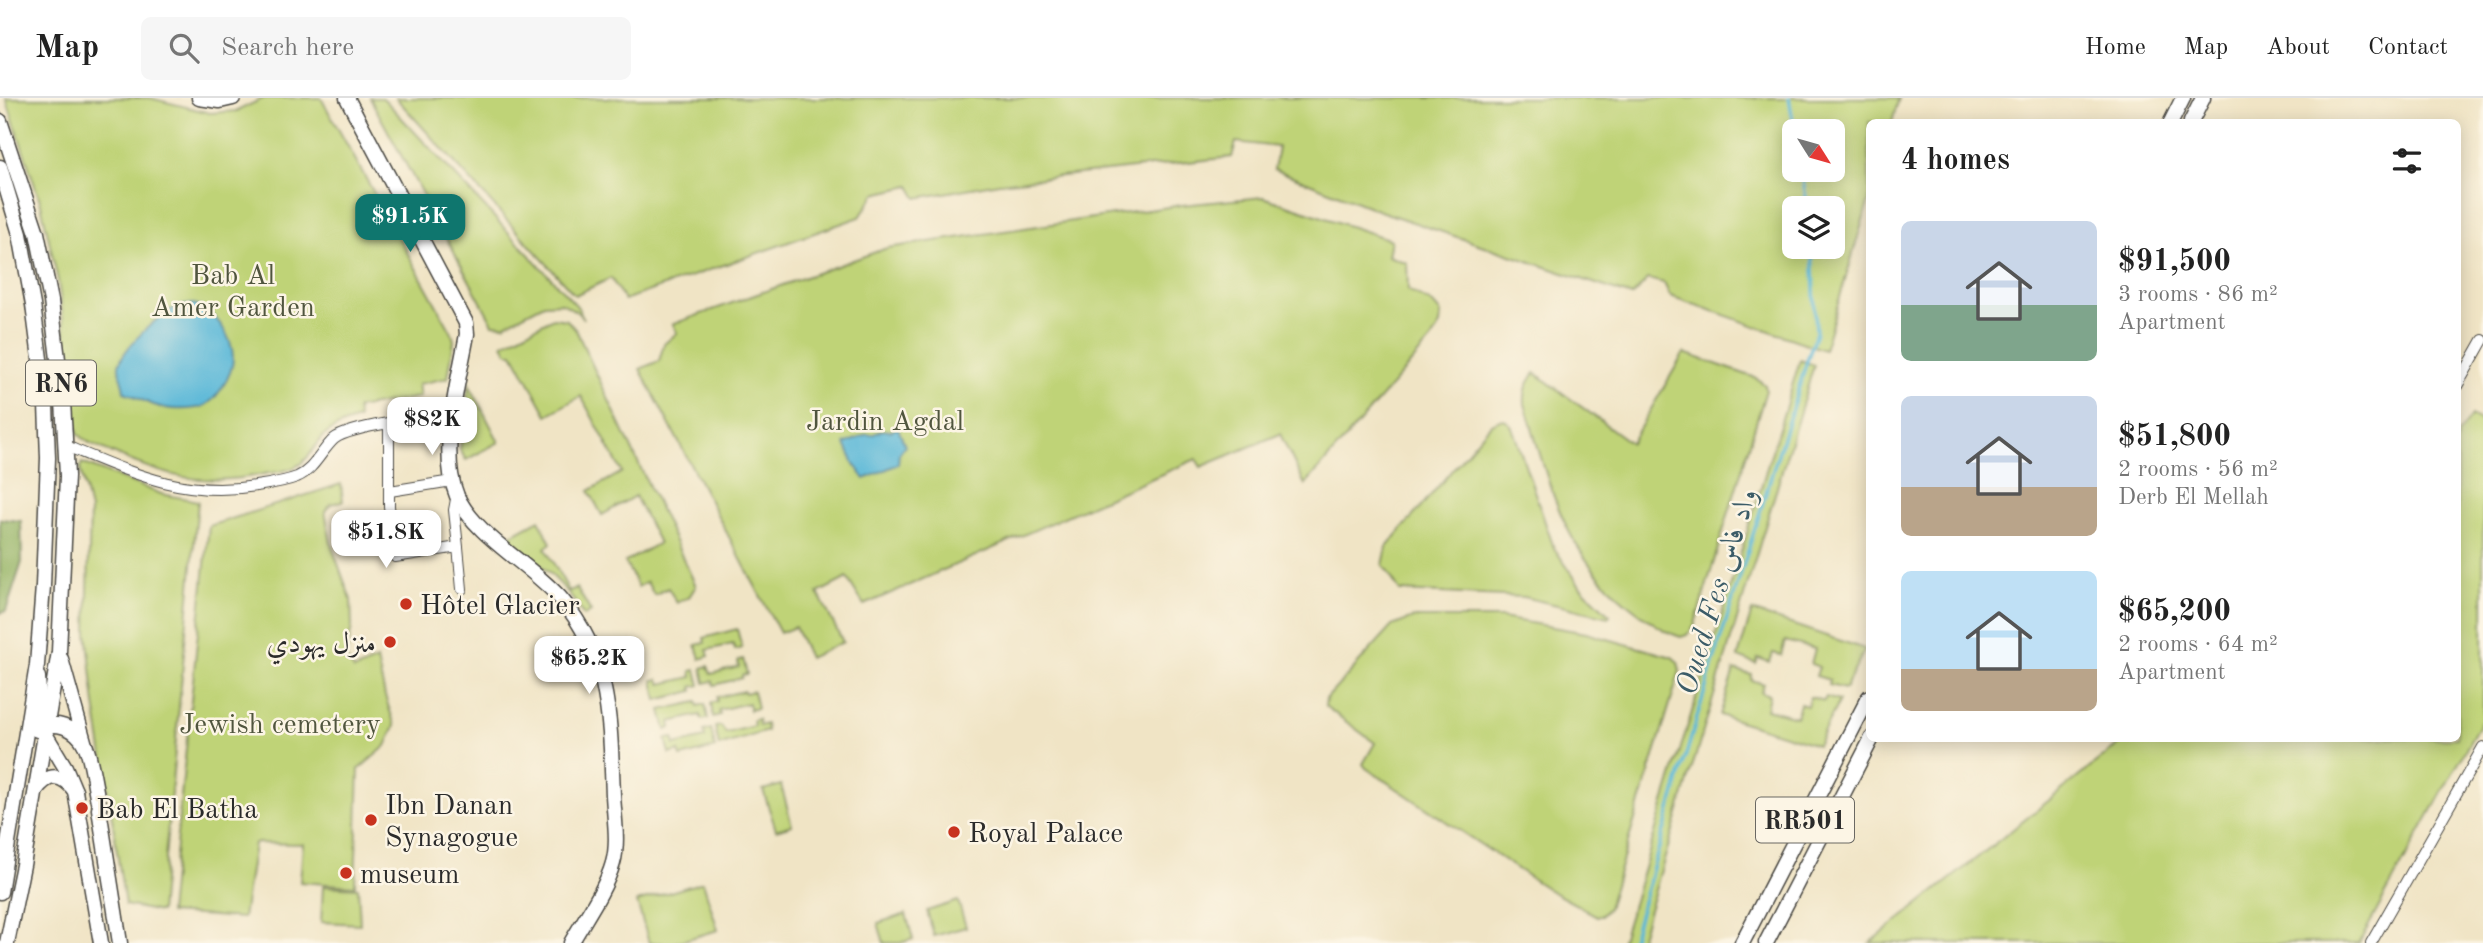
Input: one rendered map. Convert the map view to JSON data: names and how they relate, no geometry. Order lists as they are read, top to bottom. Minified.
{"streets":{"main road":["RN6","RR501"]},"water":["Oued Fes واد فاس"],"parks":["Bab Al Amer Garden","Jardin Agdal","Jewish cemetery"],"places":["Hôtel Glacier","منزل يهودي","Bab El Batha","Ibn Danan Synagogue","Royal Palace","museum"],"north":"bottom right","page":{"header":"Map","search":"Search here","nav":["Home","Map","About","Contact"],"heading":"4 homes","price":["$91.5K","$82K","$51.8K","$65.2K"],"list":[{"name":"$91,500","note":"3 rooms · 86 m² · Apartment"},{"name":"$51,800","note":"2 rooms · 56 m² · Derb El Mellah"},{"name":"$65,200","note":"2 rooms · 64 m² · Apartment"}]}}
